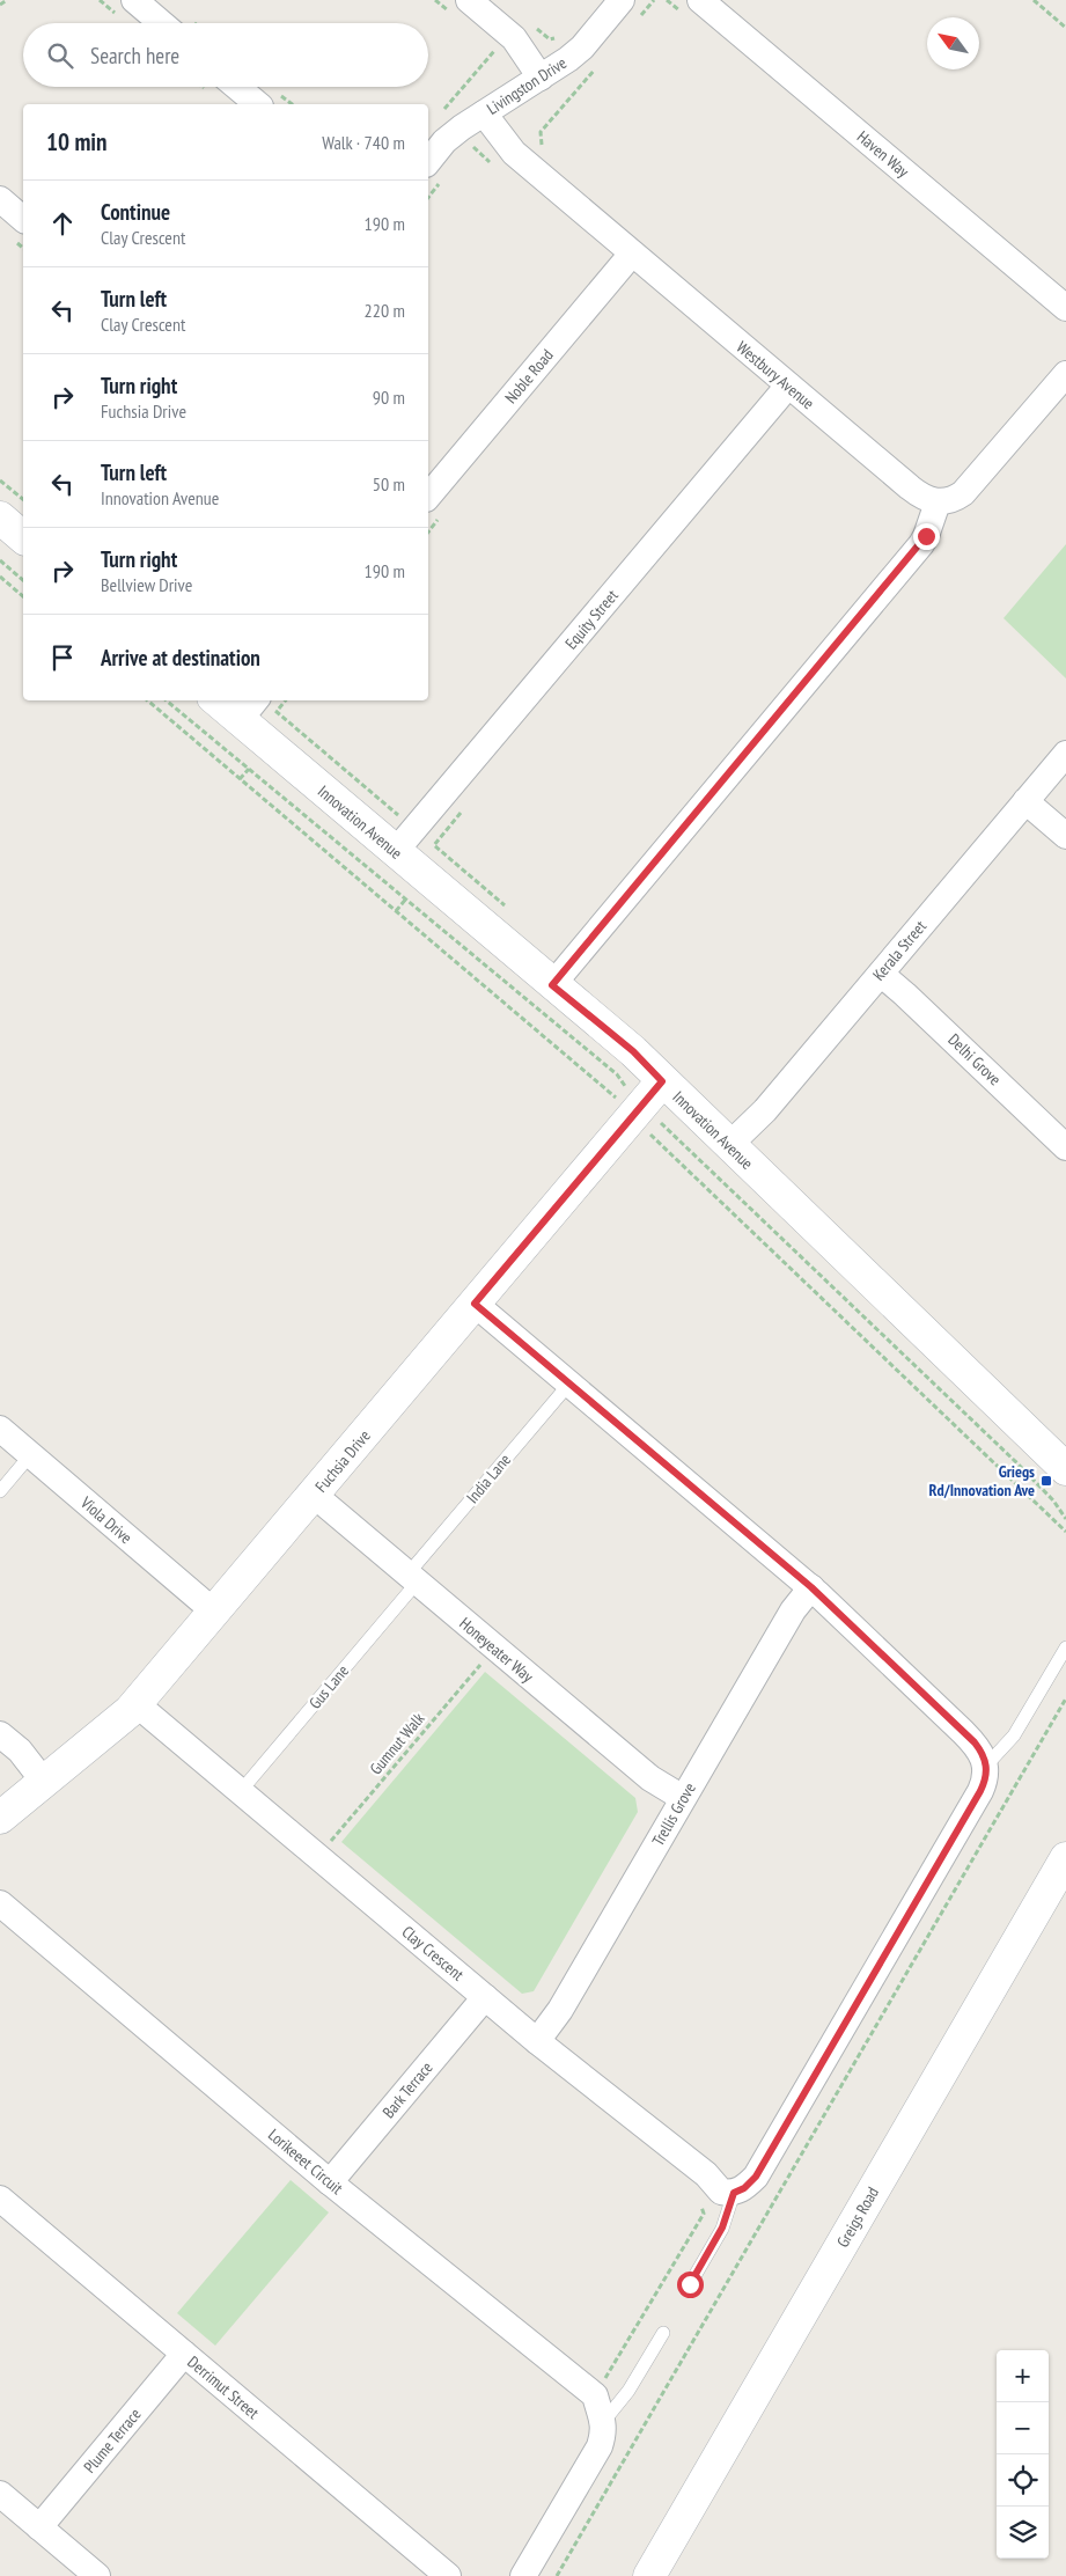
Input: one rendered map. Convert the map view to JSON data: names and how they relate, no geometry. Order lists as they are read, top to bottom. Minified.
{"streets":{"street":["Livingston Drive","Haven Way","Westbury Avenue","Noble Road","Equity Street","Innovation Avenue","Kerala Street","Delhi Grove","Fuchsia Drive","Viola Drive","Honeyeater Way","Trellis Grove","Clay Crescent","Bark Terrace","Lorikeeet Circuit","Greigs Road","Derrimut Street","Plume Terrace"],"lane":["India Lane","Gus Lane"],"path":["Gumnut Walk"]},"crossings":[["Livingston Drive","Westbury Avenue"],["Westbury Avenue","Noble Road"],["Westbury Avenue","Equity Street"],["Equity Street","Innovation Avenue"],["Innovation Avenue","Kerala Street"],["Innovation Avenue","Fuchsia Drive"],["Kerala Street","Delhi Grove"],["Fuchsia Drive","Viola Drive"],["Fuchsia Drive","Honeyeater Way"],["Fuchsia Drive","Clay Crescent"],["India Lane","Honeyeater Way"],["India Lane","Gus Lane"],["Honeyeater Way","Gus Lane"],["Honeyeater Way","Gumnut Walk"],["Honeyeater Way","Trellis Grove"],["Gus Lane","Clay Crescent"],["Gumnut Walk","Clay Crescent"],["Trellis Grove","Clay Crescent"],["Clay Crescent","Bark Terrace"],["Bark Terrace","Lorikeeet Circuit"],["Derrimut Street","Plume Terrace"]],"places":{"transit":["Griegs Rd/Innovation Ave"]},"north":"top left","page":{"search":"Search here","heading":["10 min","Walk · 740 m"],"list":[["Continue","Clay Crescent","190 m"],["Turn left","Clay Crescent","220 m"],["Turn right","Fuchsia Drive","90 m"],["Turn left","Innovation Avenue","50 m"],["Turn right","Bellview Drive","190 m"],"Arrive at destination"],"map_buttons":["+","−"]}}
